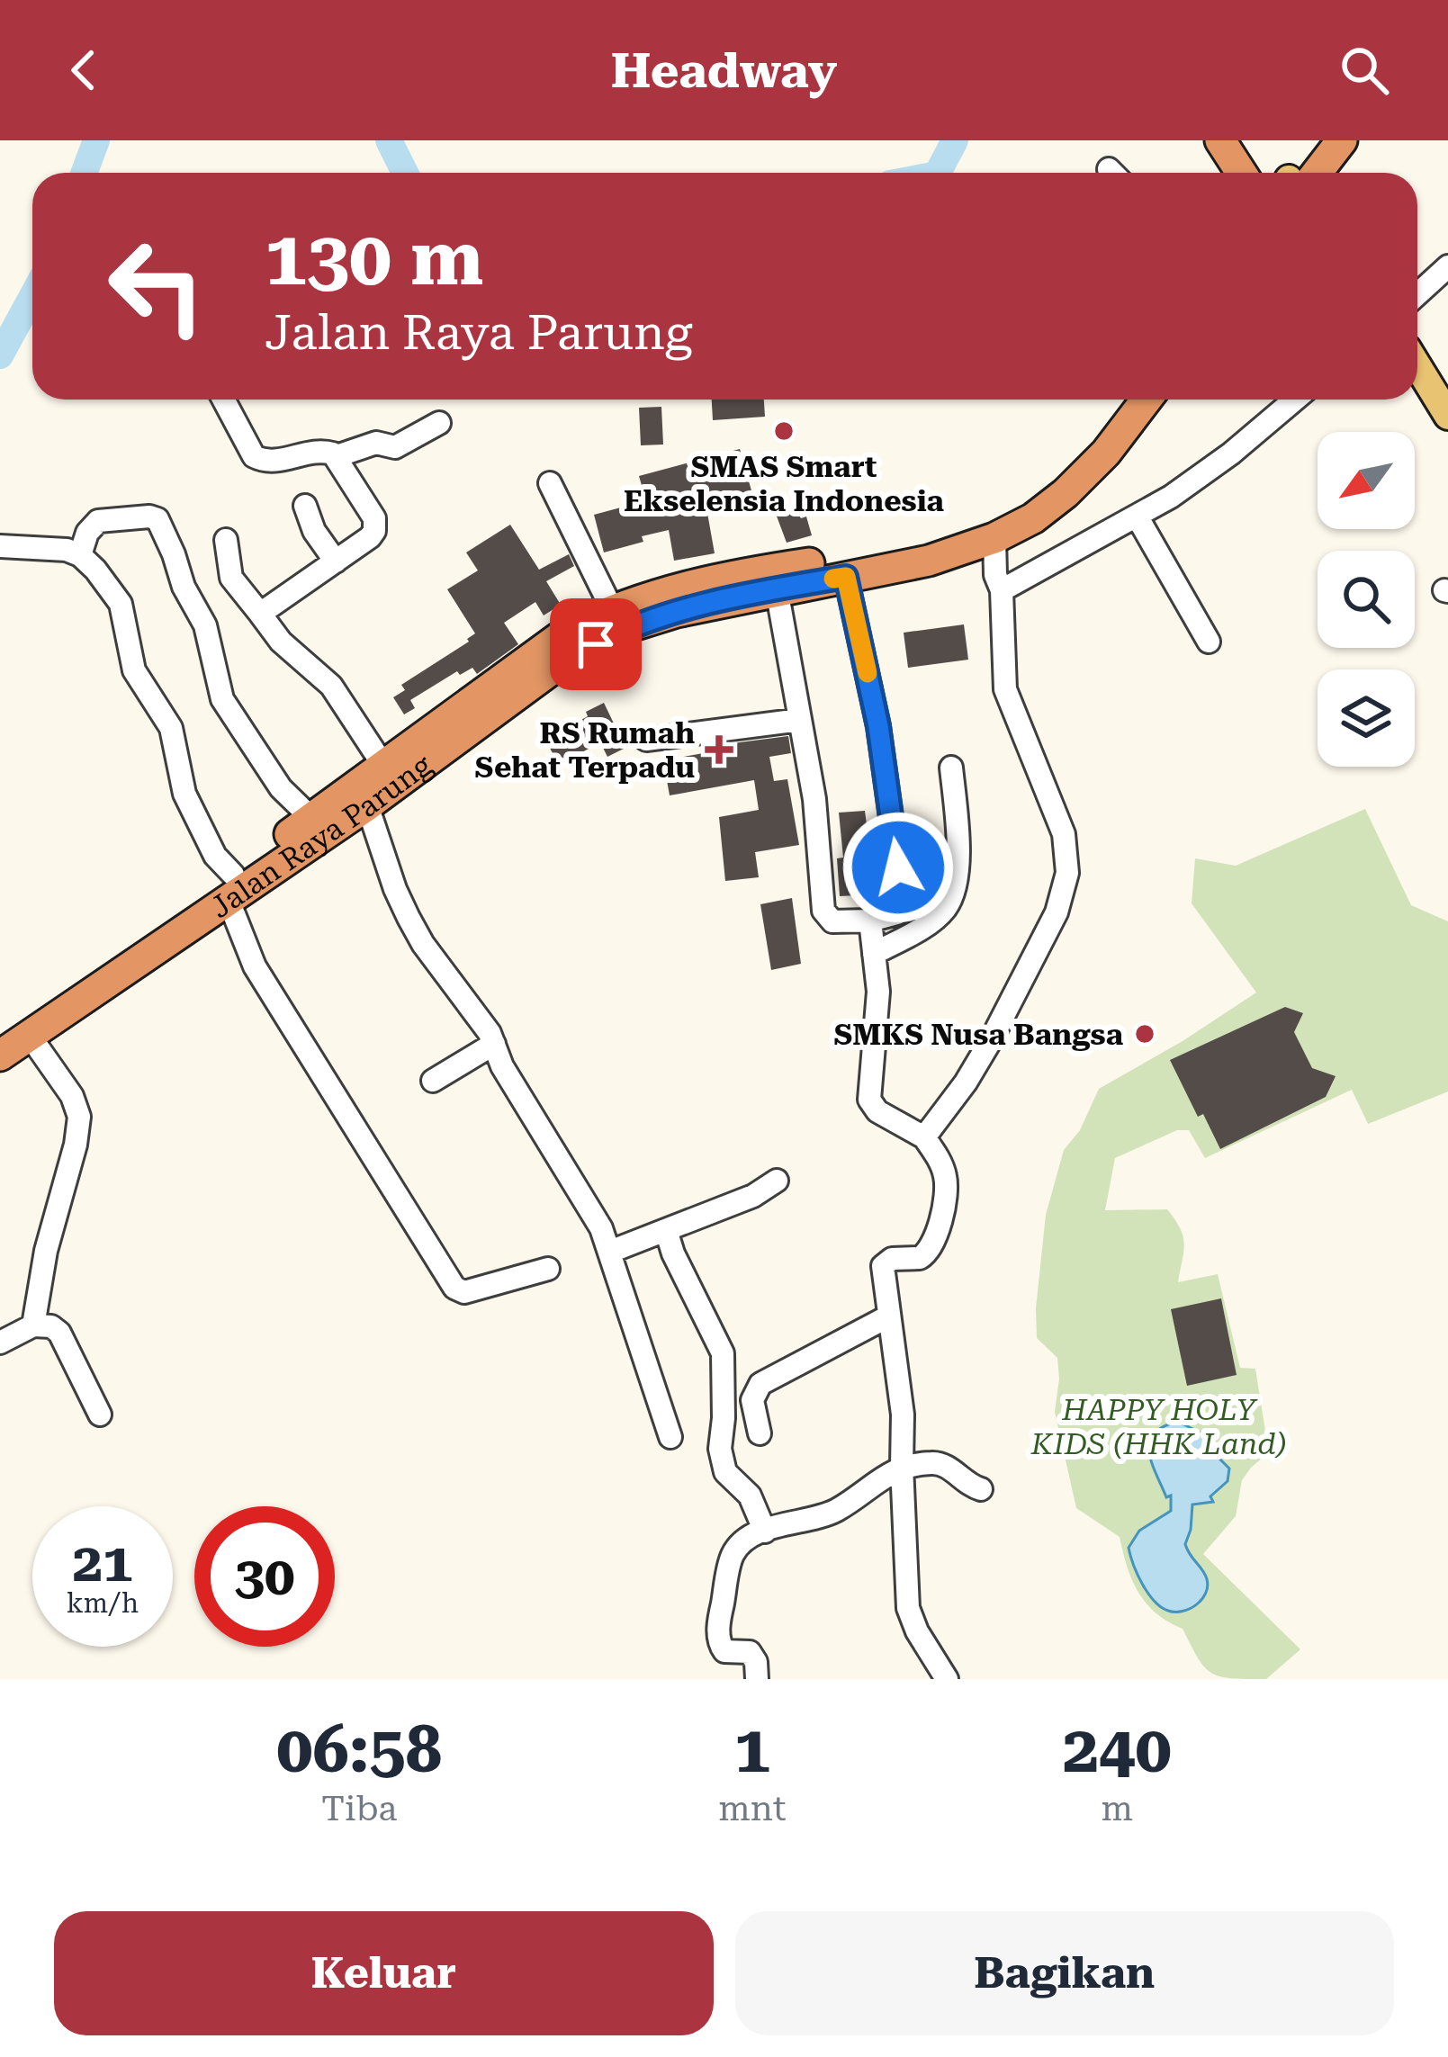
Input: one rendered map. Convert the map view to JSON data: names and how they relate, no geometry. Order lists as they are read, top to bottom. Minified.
{"streets":{"highway":["Jalan Raya Parung"]},"parks":["HAPPY HOLY KIDS (HHK Land)"],"places":{"other":["SMAS Smart Ekselensia Indonesia","SMKS Nusa Bangsa"],"health":["RS Rumah Sehat Terpadu"]},"north":"bottom left","page":{"header":"Headway","turn":["130 m","Jalan Raya Parung"],"speed":"21 km/h","limit":"30","eta":["06:58","Tiba","1","mnt","240","m"],"buttons":["Keluar","Bagikan"]}}
